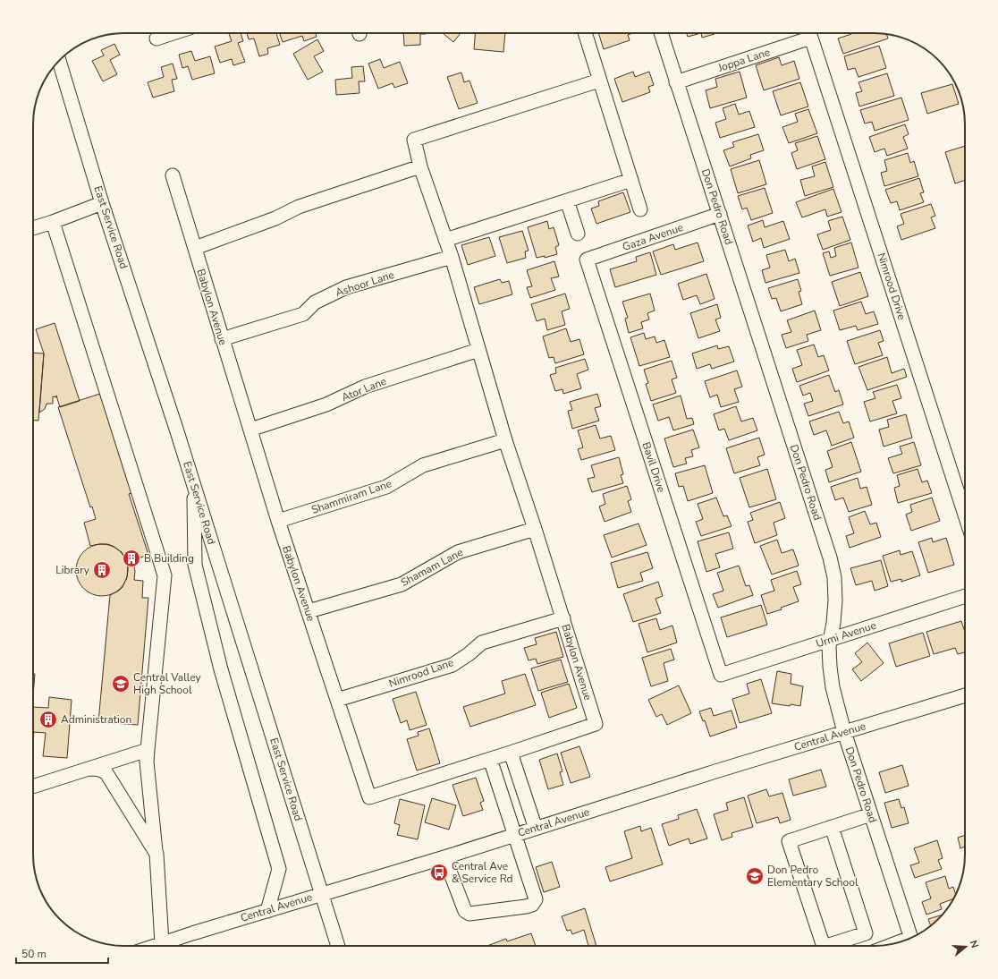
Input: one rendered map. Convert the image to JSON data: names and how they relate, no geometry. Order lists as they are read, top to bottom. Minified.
{"streets":{"street":["Joppa Lane","Don Pedro Road","East Service Road","Gaza Avenue","Ashoor Lane","Nimrood Drive","Babylon Avenue","Ator Lane","Bavil Drive","Shammiram Lane","Shamam Lane","Urmi Avenue","Nimrood Lane","Central Avenue"]},"crossings":[["Joppa Lane","Don Pedro Road"],["Joppa Lane","Nimrood Drive"],["Don Pedro Road","Gaza Avenue"],["Don Pedro Road","Urmi Avenue"],["Don Pedro Road","Central Avenue"],["East Service Road","Central Avenue"],["Gaza Avenue","Bavil Drive"],["Ashoor Lane","Babylon Avenue"],["Babylon Avenue","Ator Lane"],["Babylon Avenue","Shammiram Lane"],["Babylon Avenue","Shamam Lane"],["Babylon Avenue","Nimrood Lane"],["Bavil Drive","Urmi Avenue"]],"places":{"building":["B Building","Library","Administration"],"school or university":["Central Valley High School","Don Pedro Elementary School"],"bus stop":["Central Ave & Service Rd"]},"scale_bar":"50 m","north":"right"}
